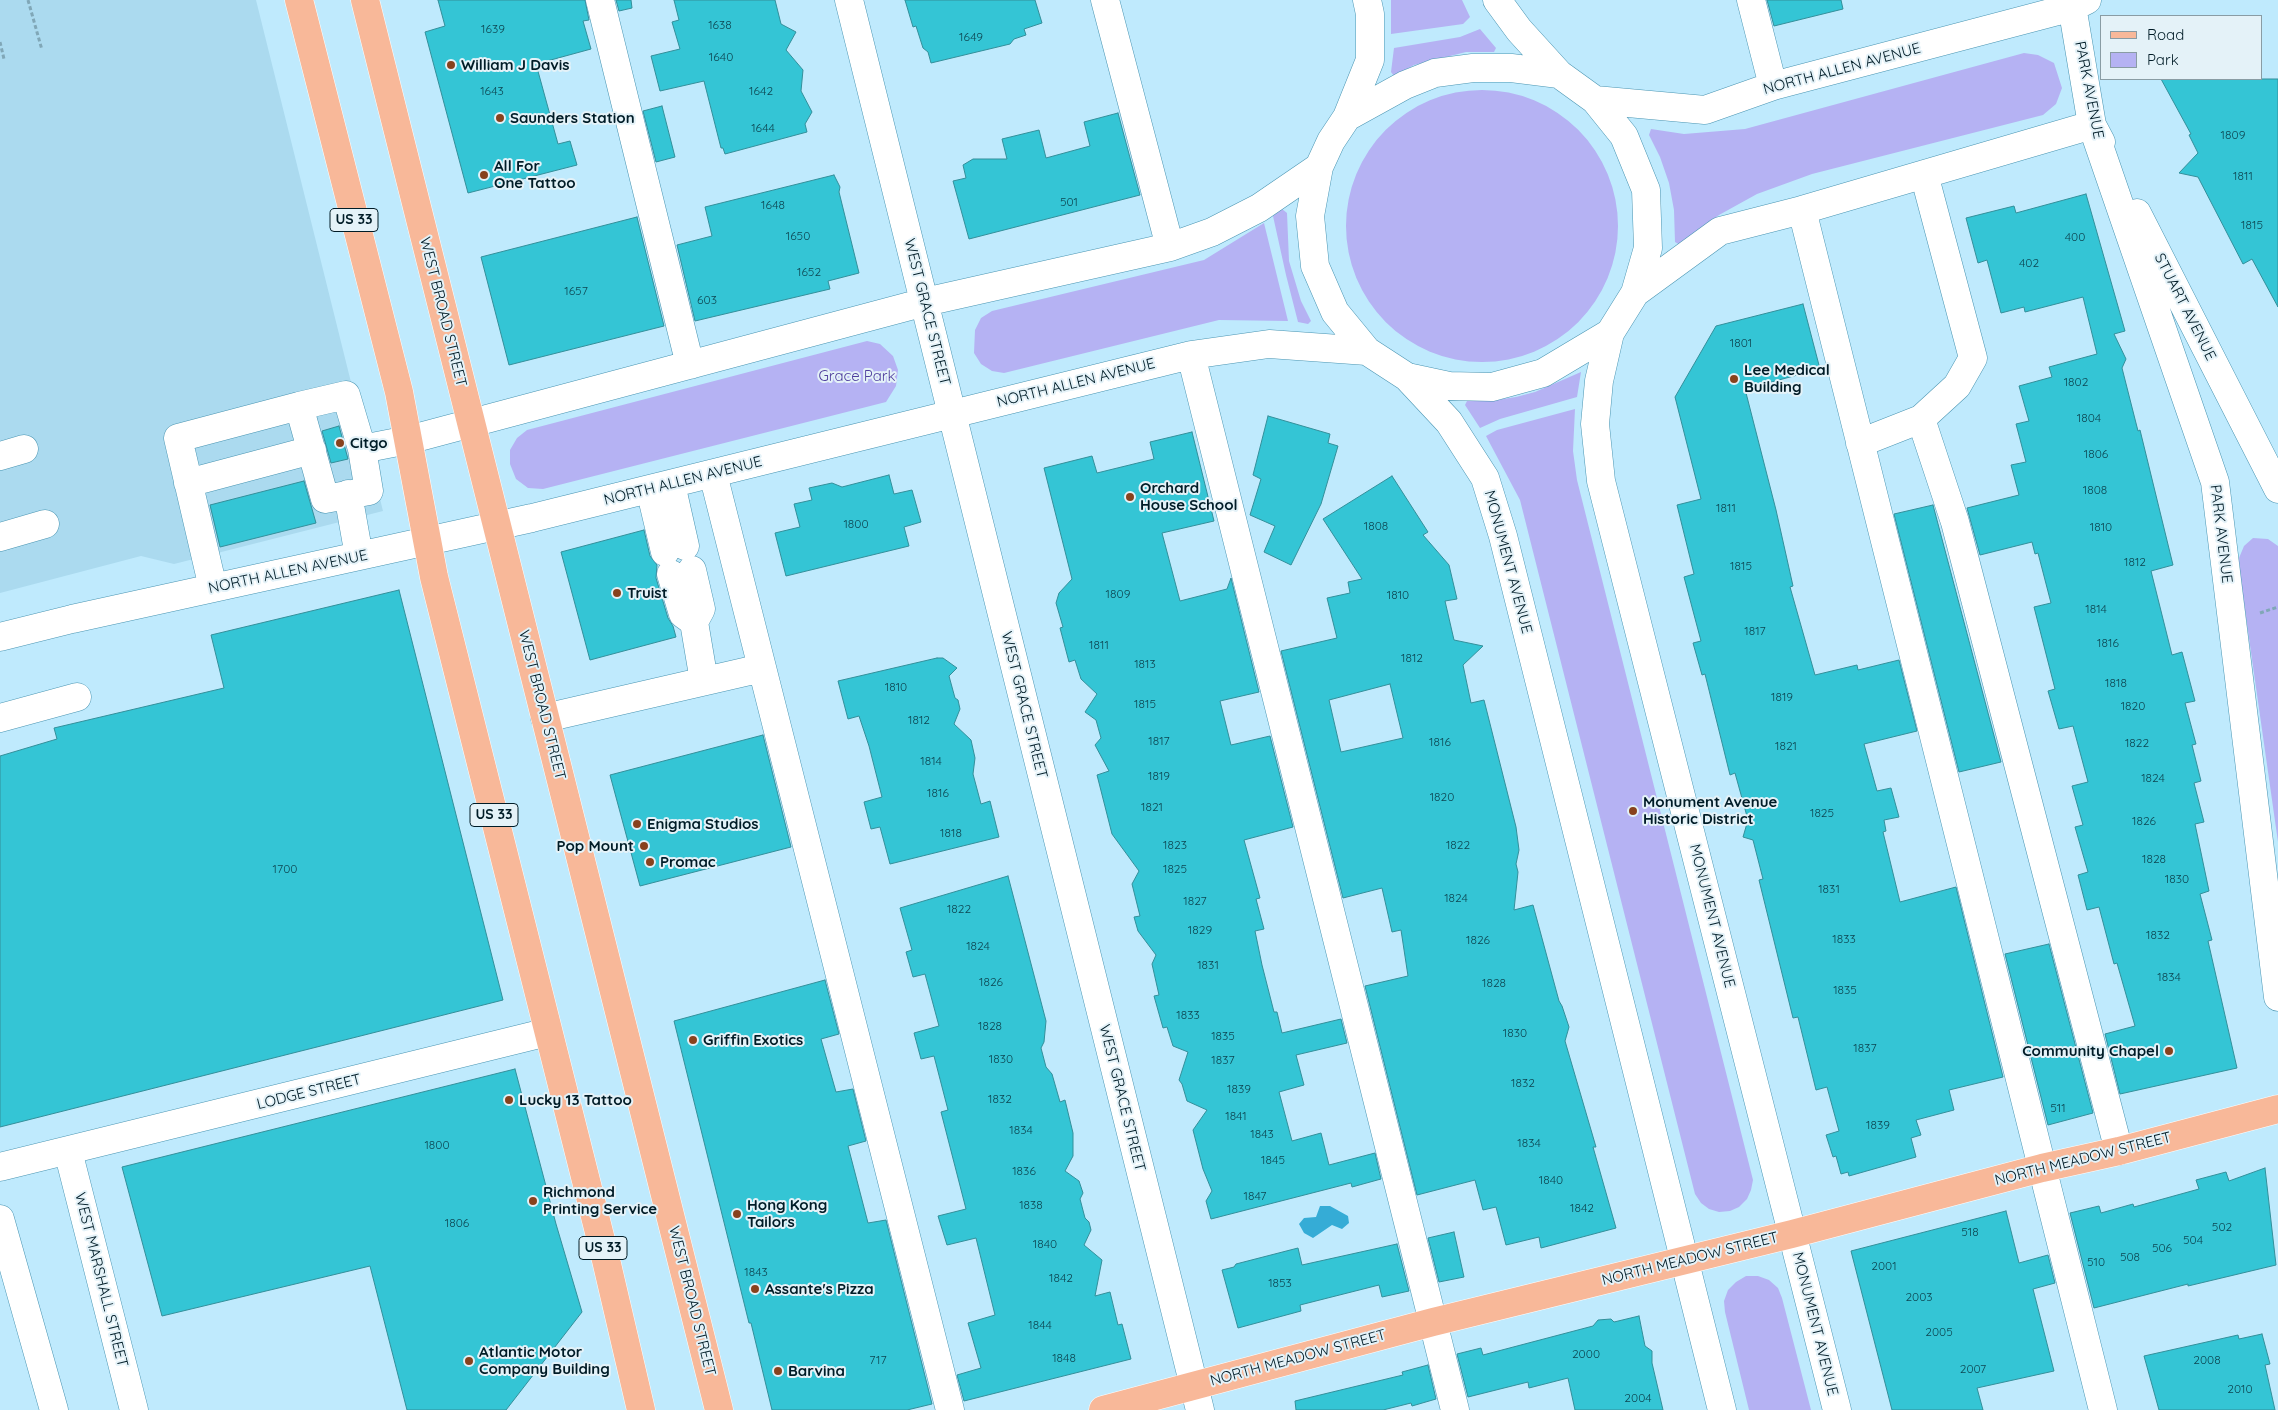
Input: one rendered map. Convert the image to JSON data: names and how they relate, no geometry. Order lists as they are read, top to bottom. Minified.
{"streets":{"main road":["US 33","WEST BROAD STREET","NORTH MEADOW STREET"],"street":["NORTH ALLEN AVENUE","PARK AVENUE","STUART AVENUE","WEST GRACE STREET","MONUMENT AVENUE","LODGE STREET","WEST MARSHALL STREET"]},"crossings":[["NORTH ALLEN AVENUE","PARK AVENUE"],["NORTH ALLEN AVENUE","US 33"],["NORTH ALLEN AVENUE","WEST BROAD STREET"],["NORTH ALLEN AVENUE","WEST GRACE STREET"],["PARK AVENUE","STUART AVENUE"],["US 33","LODGE STREET"],["WEST GRACE STREET","NORTH MEADOW STREET"],["MONUMENT AVENUE","NORTH MEADOW STREET"],["LODGE STREET","WEST MARSHALL STREET"]],"parks":["Grace Park"],"places":["William J Davis","Saunders Station","All For One Tattoo","Lee Medical Building","Citgo","Orchard House School","Truist","Monument Avenue Historic District","Enigma Studios","Pop Mount","Promac","Griffin Exotics","Community Chapel","Lucky 13 Tattoo","Richmond Printing Service","Hong Kong Tailors","Assante's Pizza","Atlantic Motor Company Building","Barvina"],"house_numbers":["1638","1639","1649","1640","1643","1642","1644","1809","1811","501","1648","1815","1650","400","402","1652","1657","603","1801","1802","1804","1806","1808","1811","1800","1808","1810","1812","1815","1809","1810","1814","1817","1816","1811","1812","1813","1818","1810","1819","1815","1820","1812","1817","1816","1822","1821","1814","1819","1824","1816","1820","1821","1825","1826","1818","1823","1822","1828","1700","1825","1830","1831","1824","1827","1822","1829","1832","1833","1826","1824","1831","1834","1826","1828","1835","1833","1828","1830","1835","1837","1830","1837","1832","1839","1832","511","1841","1839","1834","1843","1834","1800","1845","1836","1840","1847","1838","1842","1806","502","518","504","1840","506","508","510","2001","1843","1842","1853","2003","1844","2005","2000","1848","717","2008","2007","2010","2004"],"legend":["Road","Park"]}
